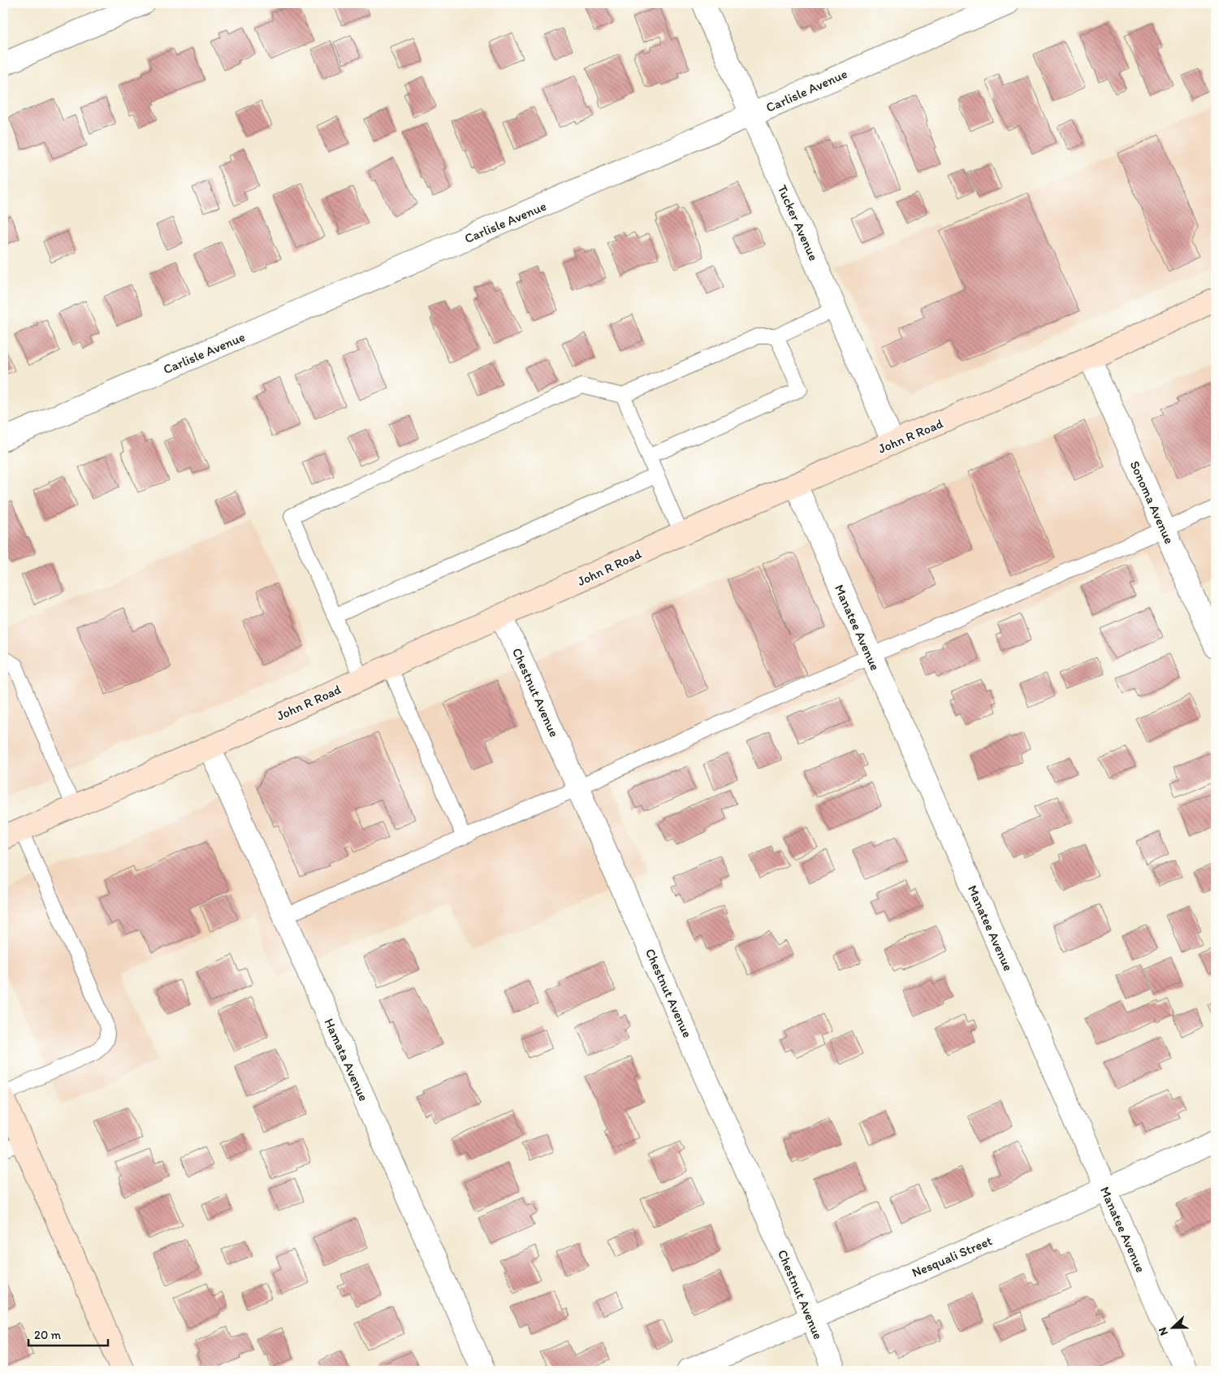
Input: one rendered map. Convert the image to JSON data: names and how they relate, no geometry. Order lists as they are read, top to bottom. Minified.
{"streets":{"main road":["John R Road"],"street":["Carlisle Avenue","Tucker Avenue","Sonoma Avenue","Manatee Avenue","Chestnut Avenue","Hamata Avenue","Nesquali Street"]},"crossings":[["Carlisle Avenue","Tucker Avenue"],["Tucker Avenue","John R Road"],["John R Road","Sonoma Avenue"],["John R Road","Manatee Avenue"],["John R Road","Chestnut Avenue"],["John R Road","Hamata Avenue"],["Manatee Avenue","Nesquali Street"],["Chestnut Avenue","Nesquali Street"]],"scale_bar":"20 m","north":"left"}
